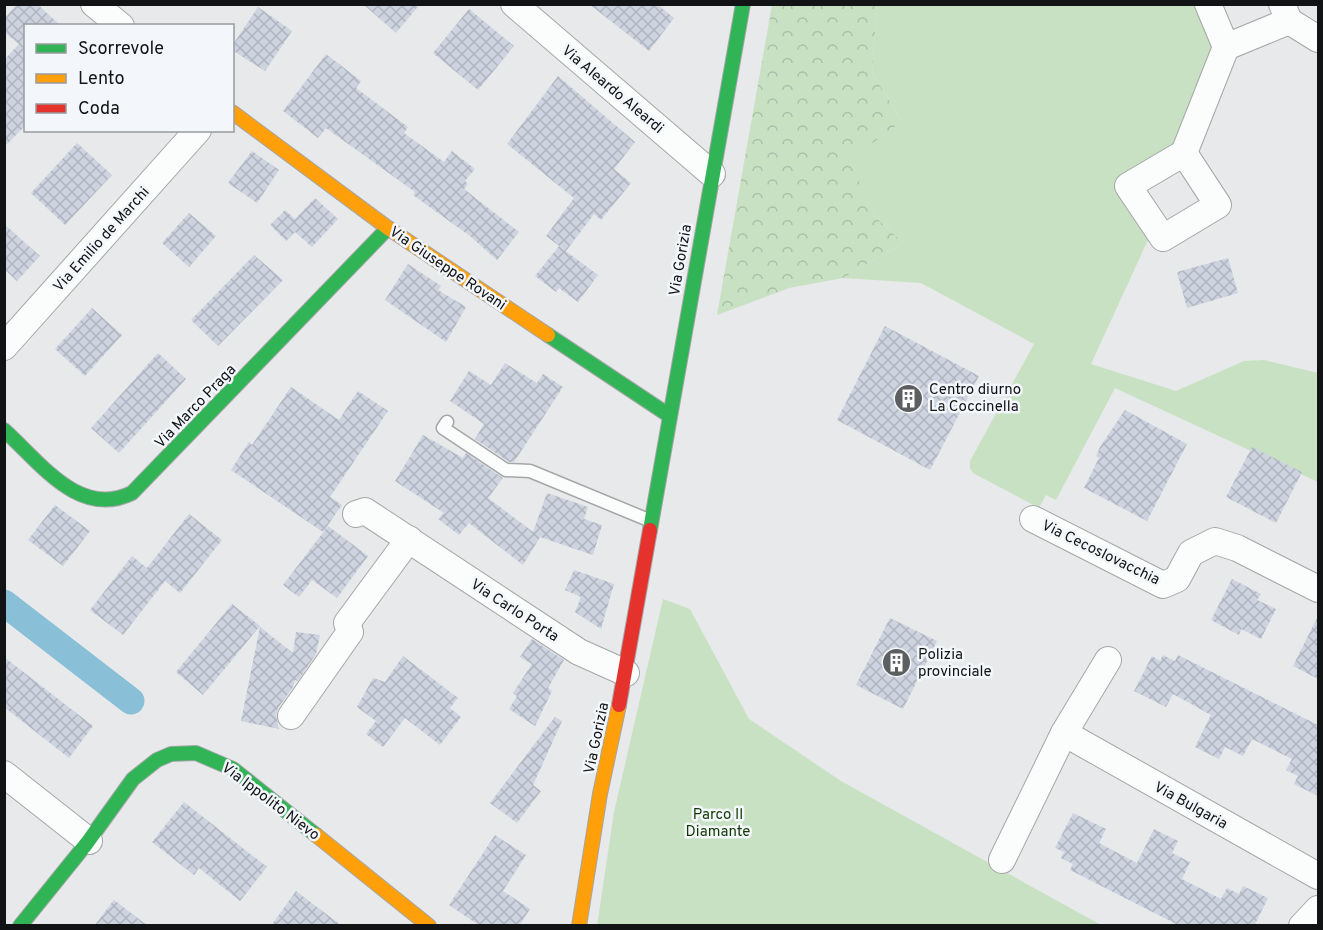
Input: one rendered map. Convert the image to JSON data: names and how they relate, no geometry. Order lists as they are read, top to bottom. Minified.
{"streets":{"street":["Via Aleardo Aleardi","Via Emilio de Marchi","Via Gorizia","Via Giuseppe Rovani","Via Marco Praga","Via Cecoslovacchia","Via Carlo Porta","Via Ippolito Nievo","Via Bulgaria"]},"crossings":[["Via Aleardo Aleardi","Via Gorizia"],["Via Gorizia","Via Giuseppe Rovani"],["Via Gorizia","Via Carlo Porta"],["Via Giuseppe Rovani","Via Marco Praga"]],"parks":["Parco Il Diamante"],"places":{"building":["Centro diurno La Coccinella","Polizia provinciale"]},"legend":["Scorrevole","Lento","Coda"]}
